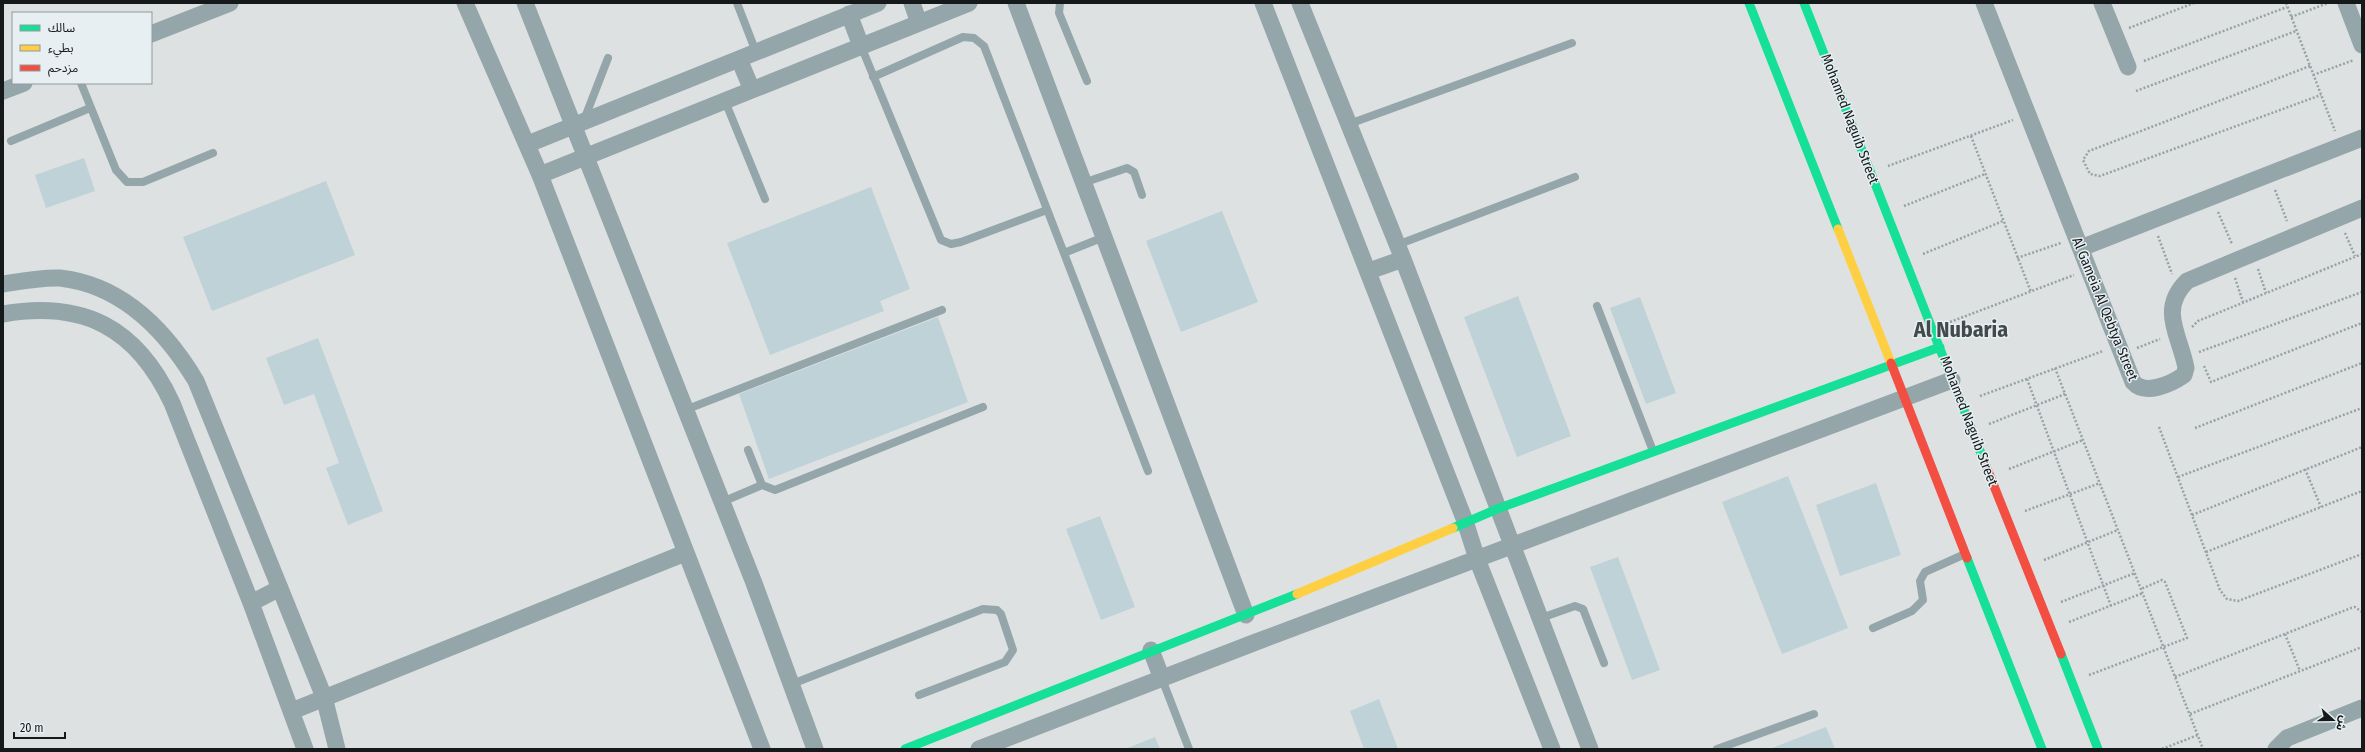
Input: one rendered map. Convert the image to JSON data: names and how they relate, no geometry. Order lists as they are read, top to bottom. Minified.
{"streets":{"street":["Mohamed Naguib Street","Al Gameia Al Qebtya Street"]},"districts":["Al Nubaria"],"legend":["سالك","بطيء","مزدحم"],"scale_bar":"20 m","north":"right"}
